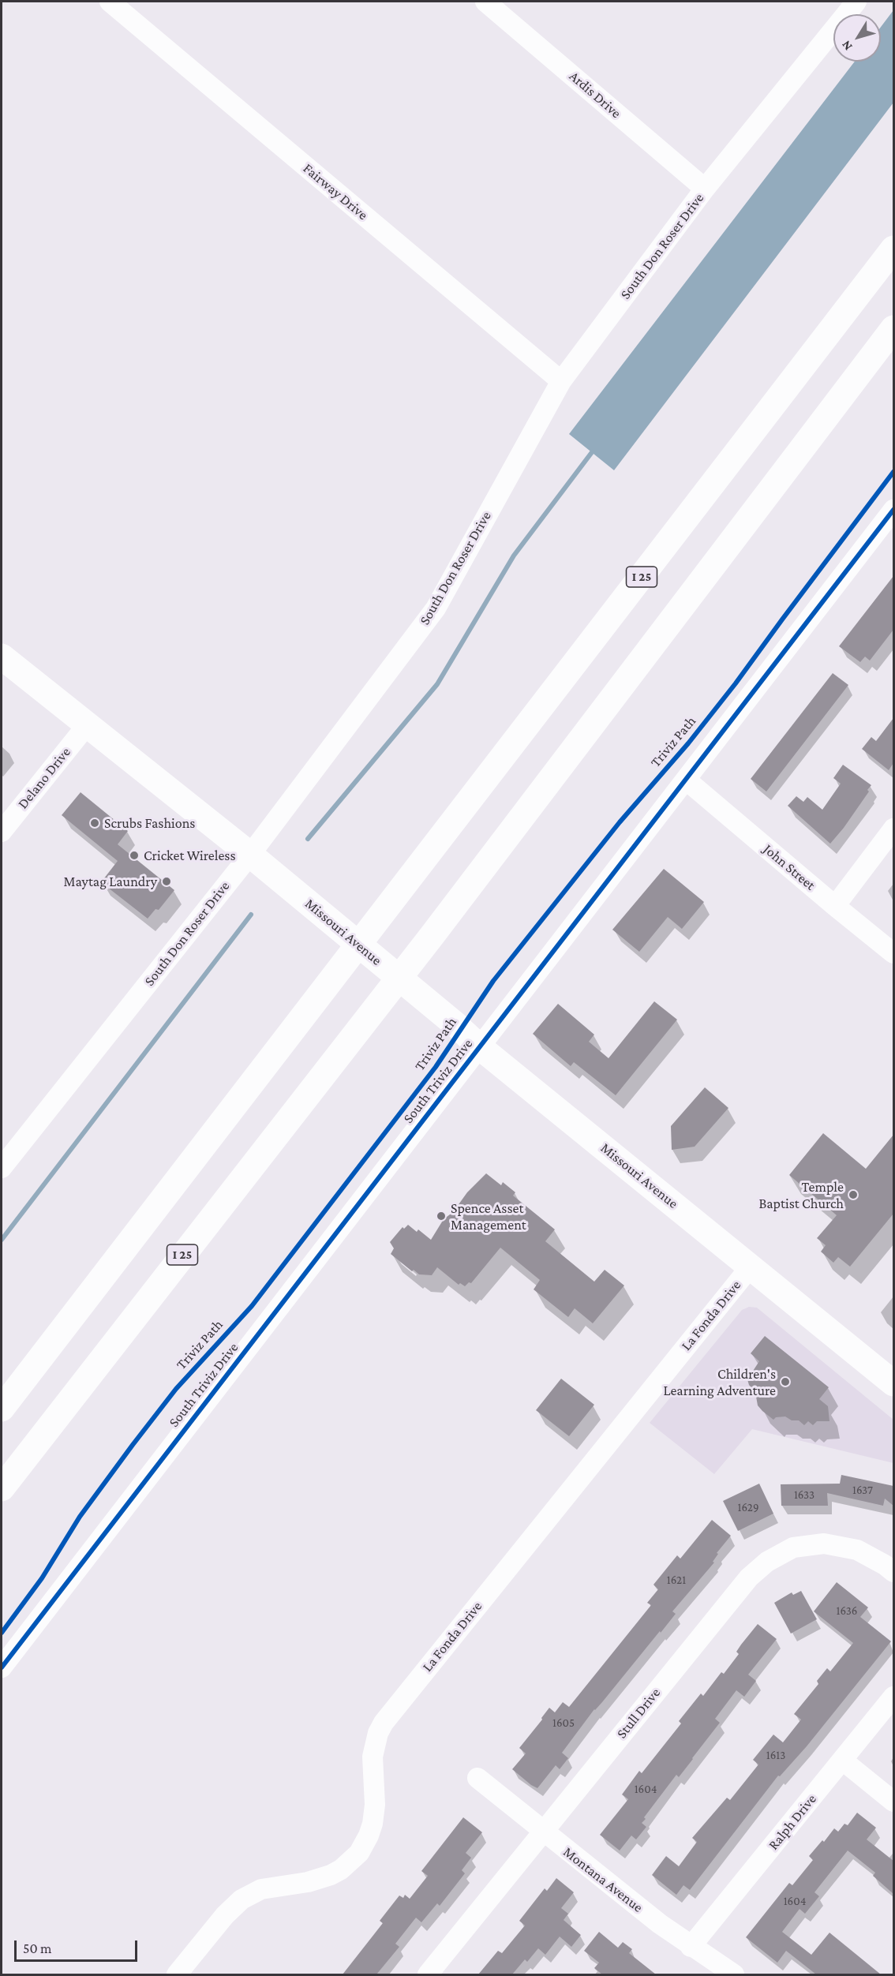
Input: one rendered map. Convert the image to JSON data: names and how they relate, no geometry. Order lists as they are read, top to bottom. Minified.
{"streets":{"main road":["I 25","Missouri Avenue"],"street":["Ardis Drive","Fairway Drive","South Don Roser Drive","Delano Drive","John Street","South Triviz Drive","La Fonda Drive","Stull Drive","Ralph Drive","Montana Avenue"],"cycle path":["Triviz Path"]},"crossings":[["Ardis Drive","South Don Roser Drive"],["Fairway Drive","South Don Roser Drive"],["South Don Roser Drive","Missouri Avenue"],["Delano Drive","Missouri Avenue"],["John Street","South Triviz Drive"],["Missouri Avenue","South Triviz Drive"],["Missouri Avenue","La Fonda Drive"],["Stull Drive","Montana Avenue"],["Ralph Drive","Montana Avenue"]],"places":["Scrubs Fashions","Cricket Wireless","Maytag Laundry","Temple Baptist Church","Spence Asset Management","Children's Learning Adventure"],"house_numbers":["1637","1633","1629","1621","1636","1605","1613","1604","1604"],"scale_bar":"50 m","north":"bottom left"}
